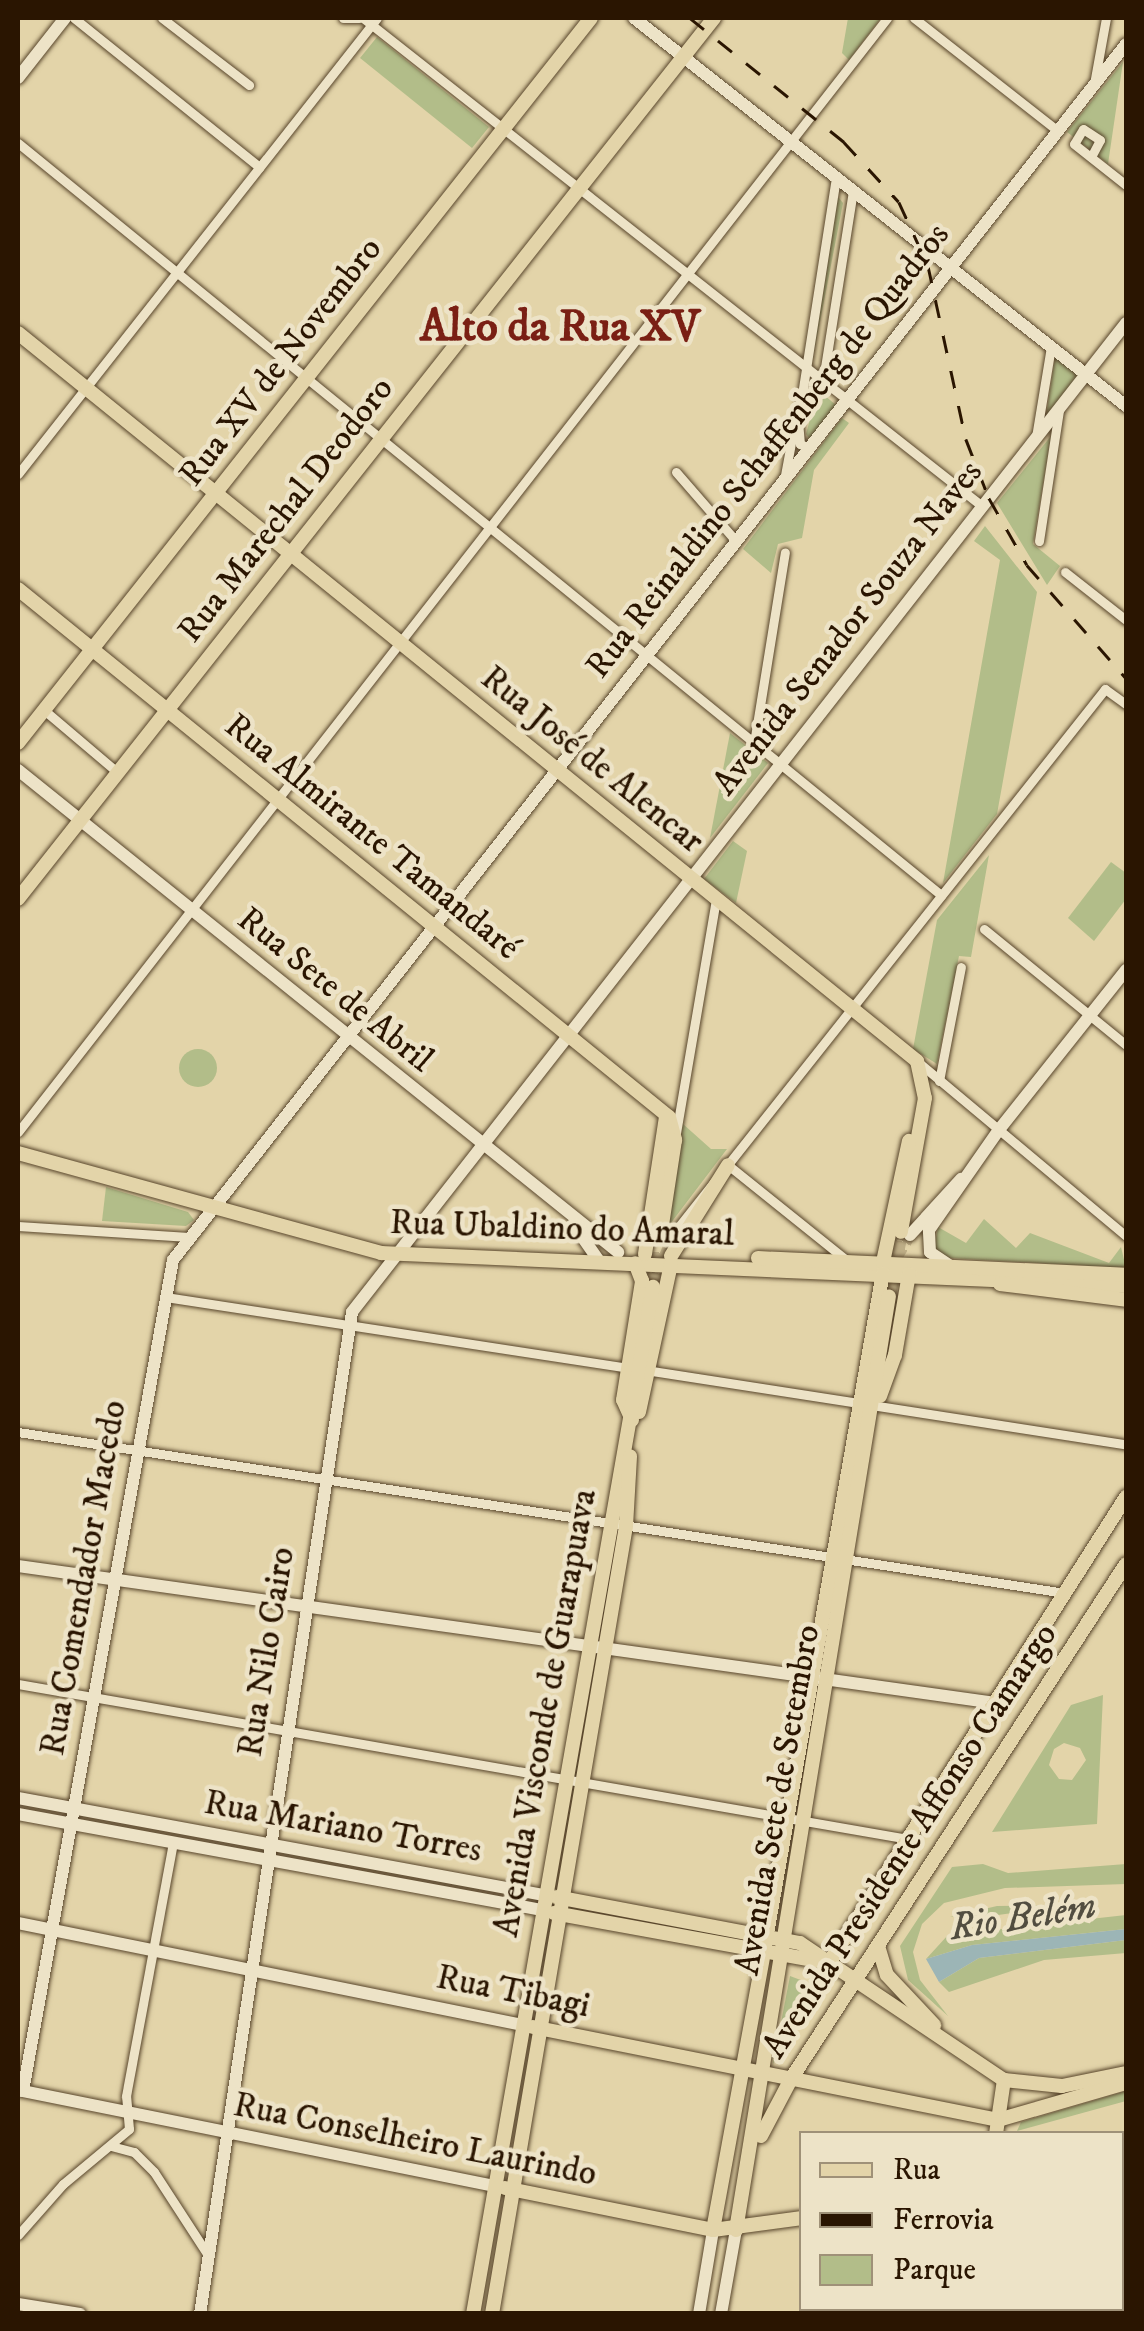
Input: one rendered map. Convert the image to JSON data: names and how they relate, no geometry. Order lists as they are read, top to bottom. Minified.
{"streets":{"main road":["Rua XV de Novembro","Rua Reinaldino Schaffenberg de Quadros","Rua Marechal Deodoro","Avenida Senador Souza Naves","Rua José de Alencar","Rua Almirante Tamandaré","Rua Sete de Abril","Rua Ubaldino do Amaral","Rua Comendador Macedo","Rua Nilo Cairo","Avenida Visconde de Guarapuava","Avenida Sete de Setembro","Rua Mariano Torres","Avenida Presidente Affonso Camargo","Rua Tibagi","Rua Conselheiro Laurindo"]},"crossings":[["Rua XV de Novembro","Rua José de Alencar"],["Rua XV de Novembro","Rua Almirante Tamandaré"],["Rua Reinaldino Schaffenberg de Quadros","Rua José de Alencar"],["Rua Reinaldino Schaffenberg de Quadros","Rua Almirante Tamandaré"],["Rua Reinaldino Schaffenberg de Quadros","Rua Sete de Abril"],["Rua Reinaldino Schaffenberg de Quadros","Rua Ubaldino do Amaral"],["Rua Reinaldino Schaffenberg de Quadros","Rua Comendador Macedo"],["Rua Marechal Deodoro","Rua José de Alencar"],["Rua Marechal Deodoro","Rua Almirante Tamandaré"],["Rua Marechal Deodoro","Rua Sete de Abril"],["Avenida Senador Souza Naves","Rua José de Alencar"],["Avenida Senador Souza Naves","Rua Almirante Tamandaré"],["Avenida Senador Souza Naves","Rua Sete de Abril"],["Avenida Senador Souza Naves","Rua Ubaldino do Amaral"],["Avenida Senador Souza Naves","Rua Nilo Cairo"],["Rua Sete de Abril","Rua Ubaldino do Amaral"],["Rua Ubaldino do Amaral","Rua Comendador Macedo"],["Rua Ubaldino do Amaral","Rua Nilo Cairo"],["Rua Comendador Macedo","Rua Mariano Torres"],["Rua Comendador Macedo","Rua Tibagi"],["Rua Comendador Macedo","Rua Conselheiro Laurindo"],["Rua Nilo Cairo","Rua Mariano Torres"],["Rua Nilo Cairo","Rua Tibagi"],["Rua Nilo Cairo","Rua Conselheiro Laurindo"],["Avenida Visconde de Guarapuava","Rua Mariano Torres"],["Avenida Visconde de Guarapuava","Rua Tibagi"],["Avenida Visconde de Guarapuava","Rua Conselheiro Laurindo"],["Avenida Sete de Setembro","Rua Mariano Torres"],["Avenida Sete de Setembro","Avenida Presidente Affonso Camargo"],["Avenida Sete de Setembro","Rua Tibagi"],["Avenida Sete de Setembro","Rua Conselheiro Laurindo"],["Rua Mariano Torres","Avenida Presidente Affonso Camargo"],["Avenida Presidente Affonso Camargo","Rua Tibagi"]],"districts":["Alto da Rua XV"],"water":["Rio Belém"],"legend":["Rua","Ferrovia","Parque"]}
